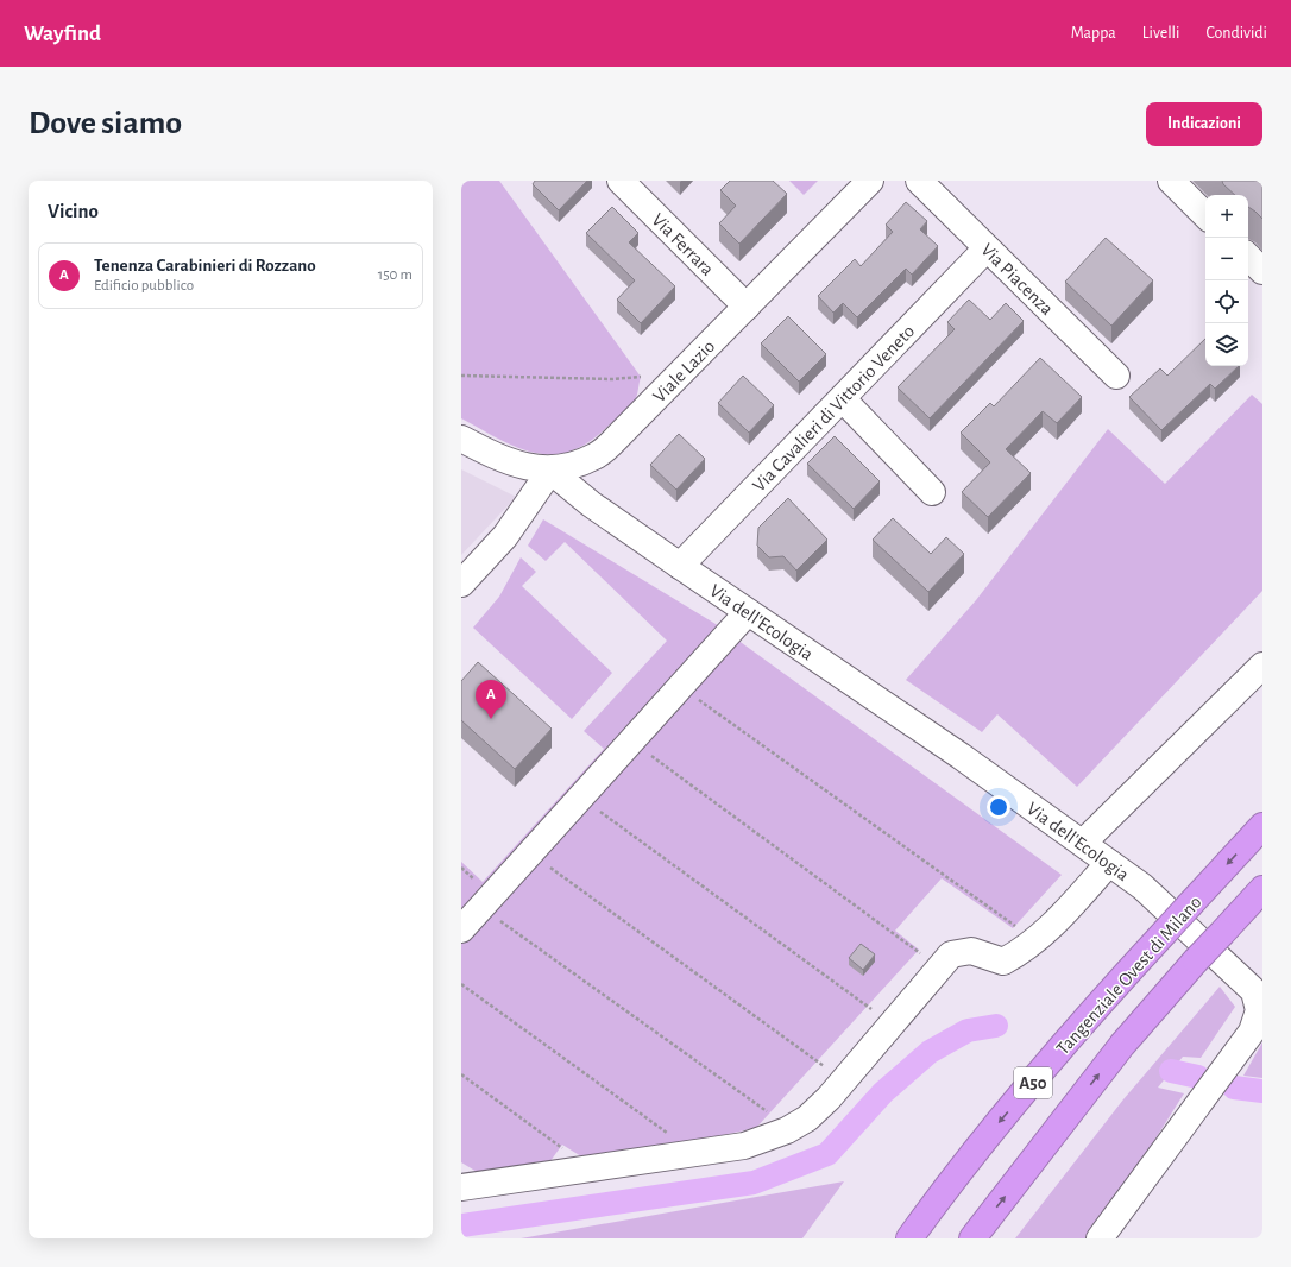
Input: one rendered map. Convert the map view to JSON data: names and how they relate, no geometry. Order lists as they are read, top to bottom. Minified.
{"streets":{"highway":["Tangenziale Ovest di Milano","A50"],"street":["Via Ferrara","Via Piacenza","Viale Lazio","Via Cavalieri di Vittorio Veneto","Via dell'Ecologia"]},"crossings":[["Via Ferrara","Viale Lazio"],["Via Piacenza","Via Cavalieri di Vittorio Veneto"],["Viale Lazio","Via dell'Ecologia"],["Via Cavalieri di Vittorio Veneto","Via dell'Ecologia"]],"page":{"header":"Wayfind","nav":["Mappa","Livelli","Condividi"],"buttons":"Indicazioni","title":"Dove siamo","heading":"Vicino","map_buttons":["+","−"],"list":[{"mark":"A","name":"Tenenza Carabinieri di Rozzano","note":"Edificio pubblico","value":"150 m"}],"pins":"A"}}
